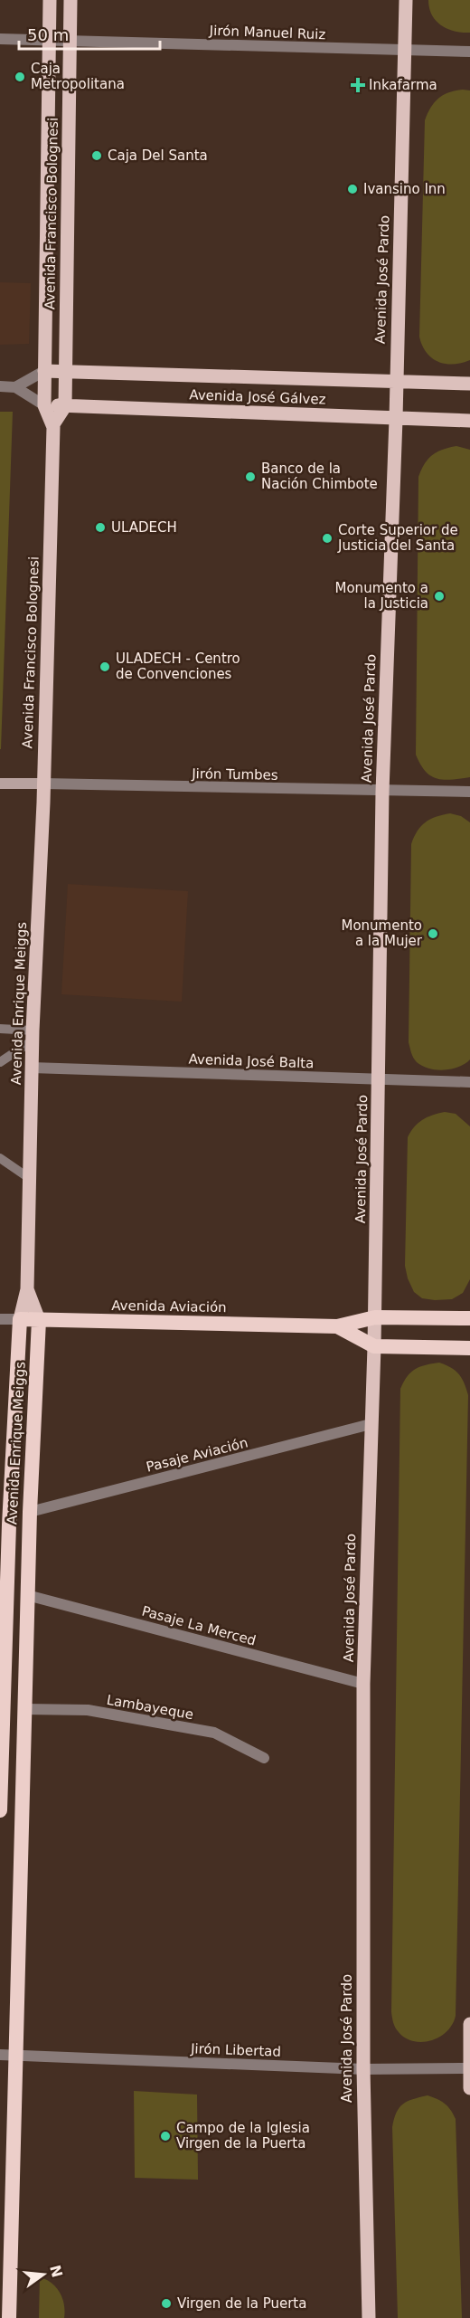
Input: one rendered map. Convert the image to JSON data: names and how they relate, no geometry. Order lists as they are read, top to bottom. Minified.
{"streets":{"highway":["Avenida Enrique Meiggs","Avenida Aviación"],"main road":["Avenida Francisco Bolognesi","Avenida José Pardo","Avenida José Gálvez","Jirón Tumbes"],"street":["Jirón Manuel Ruiz","Avenida José Balta","Pasaje Aviación","Pasaje La Merced","Lambayeque","Jirón Libertad"]},"crossings":[["Jirón Manuel Ruiz","Avenida Francisco Bolognesi"],["Jirón Manuel Ruiz","Avenida José Pardo"],["Avenida Francisco Bolognesi","Avenida José Gálvez"],["Avenida Francisco Bolognesi","Jirón Tumbes"],["Avenida Francisco Bolognesi","Avenida Enrique Meiggs"],["Avenida José Pardo","Avenida José Gálvez"],["Avenida José Pardo","Jirón Tumbes"],["Avenida José Pardo","Avenida José Balta"],["Avenida José Pardo","Avenida Aviación"],["Avenida José Pardo","Pasaje Aviación"],["Avenida José Pardo","Pasaje La Merced"],["Avenida José Pardo","Jirón Libertad"],["Jirón Tumbes","Avenida Enrique Meiggs"],["Avenida Enrique Meiggs","Avenida José Balta"],["Avenida Enrique Meiggs","Avenida Aviación"],["Avenida Enrique Meiggs","Pasaje Aviación"],["Avenida Enrique Meiggs","Pasaje La Merced"],["Avenida Enrique Meiggs","Lambayeque"],["Avenida Enrique Meiggs","Jirón Libertad"]],"places":{"other":["Caja Metropolitana","Caja Del Santa","Ivansino Inn","Banco de la Nación Chimbote","ULADECH","Corte Superior de Justicia del Santa","Monumento a la Justicia","ULADECH - Centro de Convenciones","Monumento a la Mujer","Campo de la Iglesia Virgen de la Puerta","Virgen de la Puerta"],"health":["Inkafarma"]},"scale_bar":"50 m","north":"right"}
